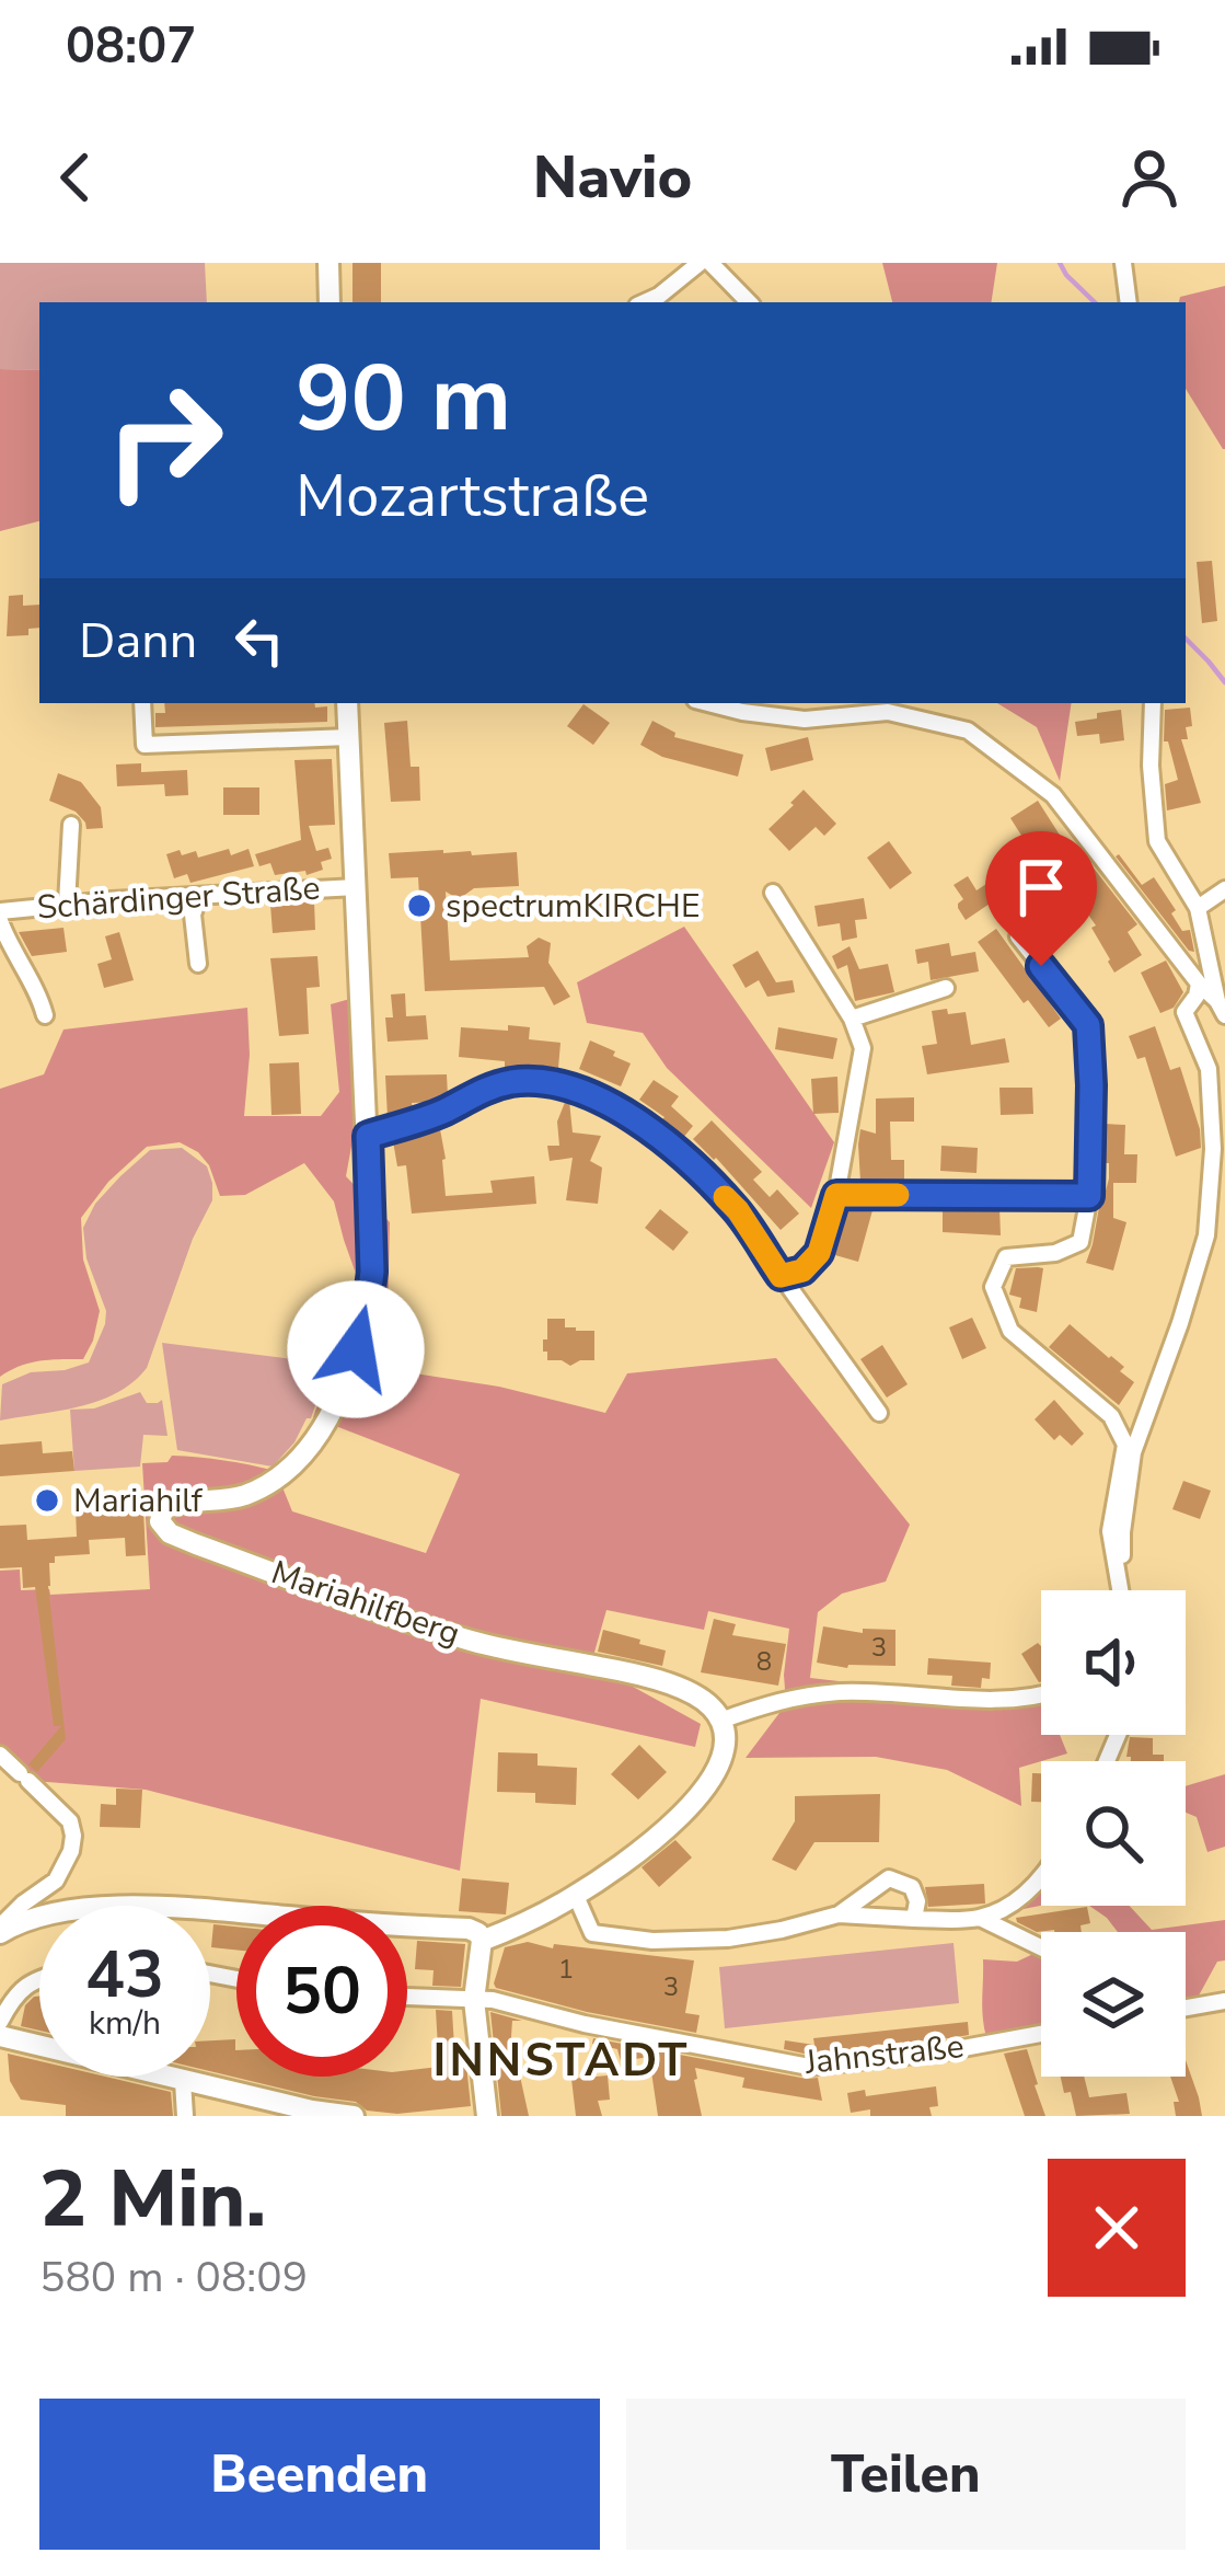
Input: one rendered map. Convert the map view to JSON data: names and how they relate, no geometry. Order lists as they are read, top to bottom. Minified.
{"streets":{"main road":["Schärdinger Straße","Mariahilfberg"],"street":["Jahnstraße"]},"crossings":[["Schärdinger Straße","Mariahilfberg"]],"districts":["INNSTADT"],"places":["spectrumKIRCHE","Mariahilf"],"house_numbers":["3","8","1","3"],"page":{"status":"08:07","header":"Navio","turn":["90 m","Mozartstraße"],"then":"Dann","speed":"43 km/h","limit":"50","heading":["2 Min.","580 m · 08:09"],"buttons":["Beenden","Teilen"]}}
